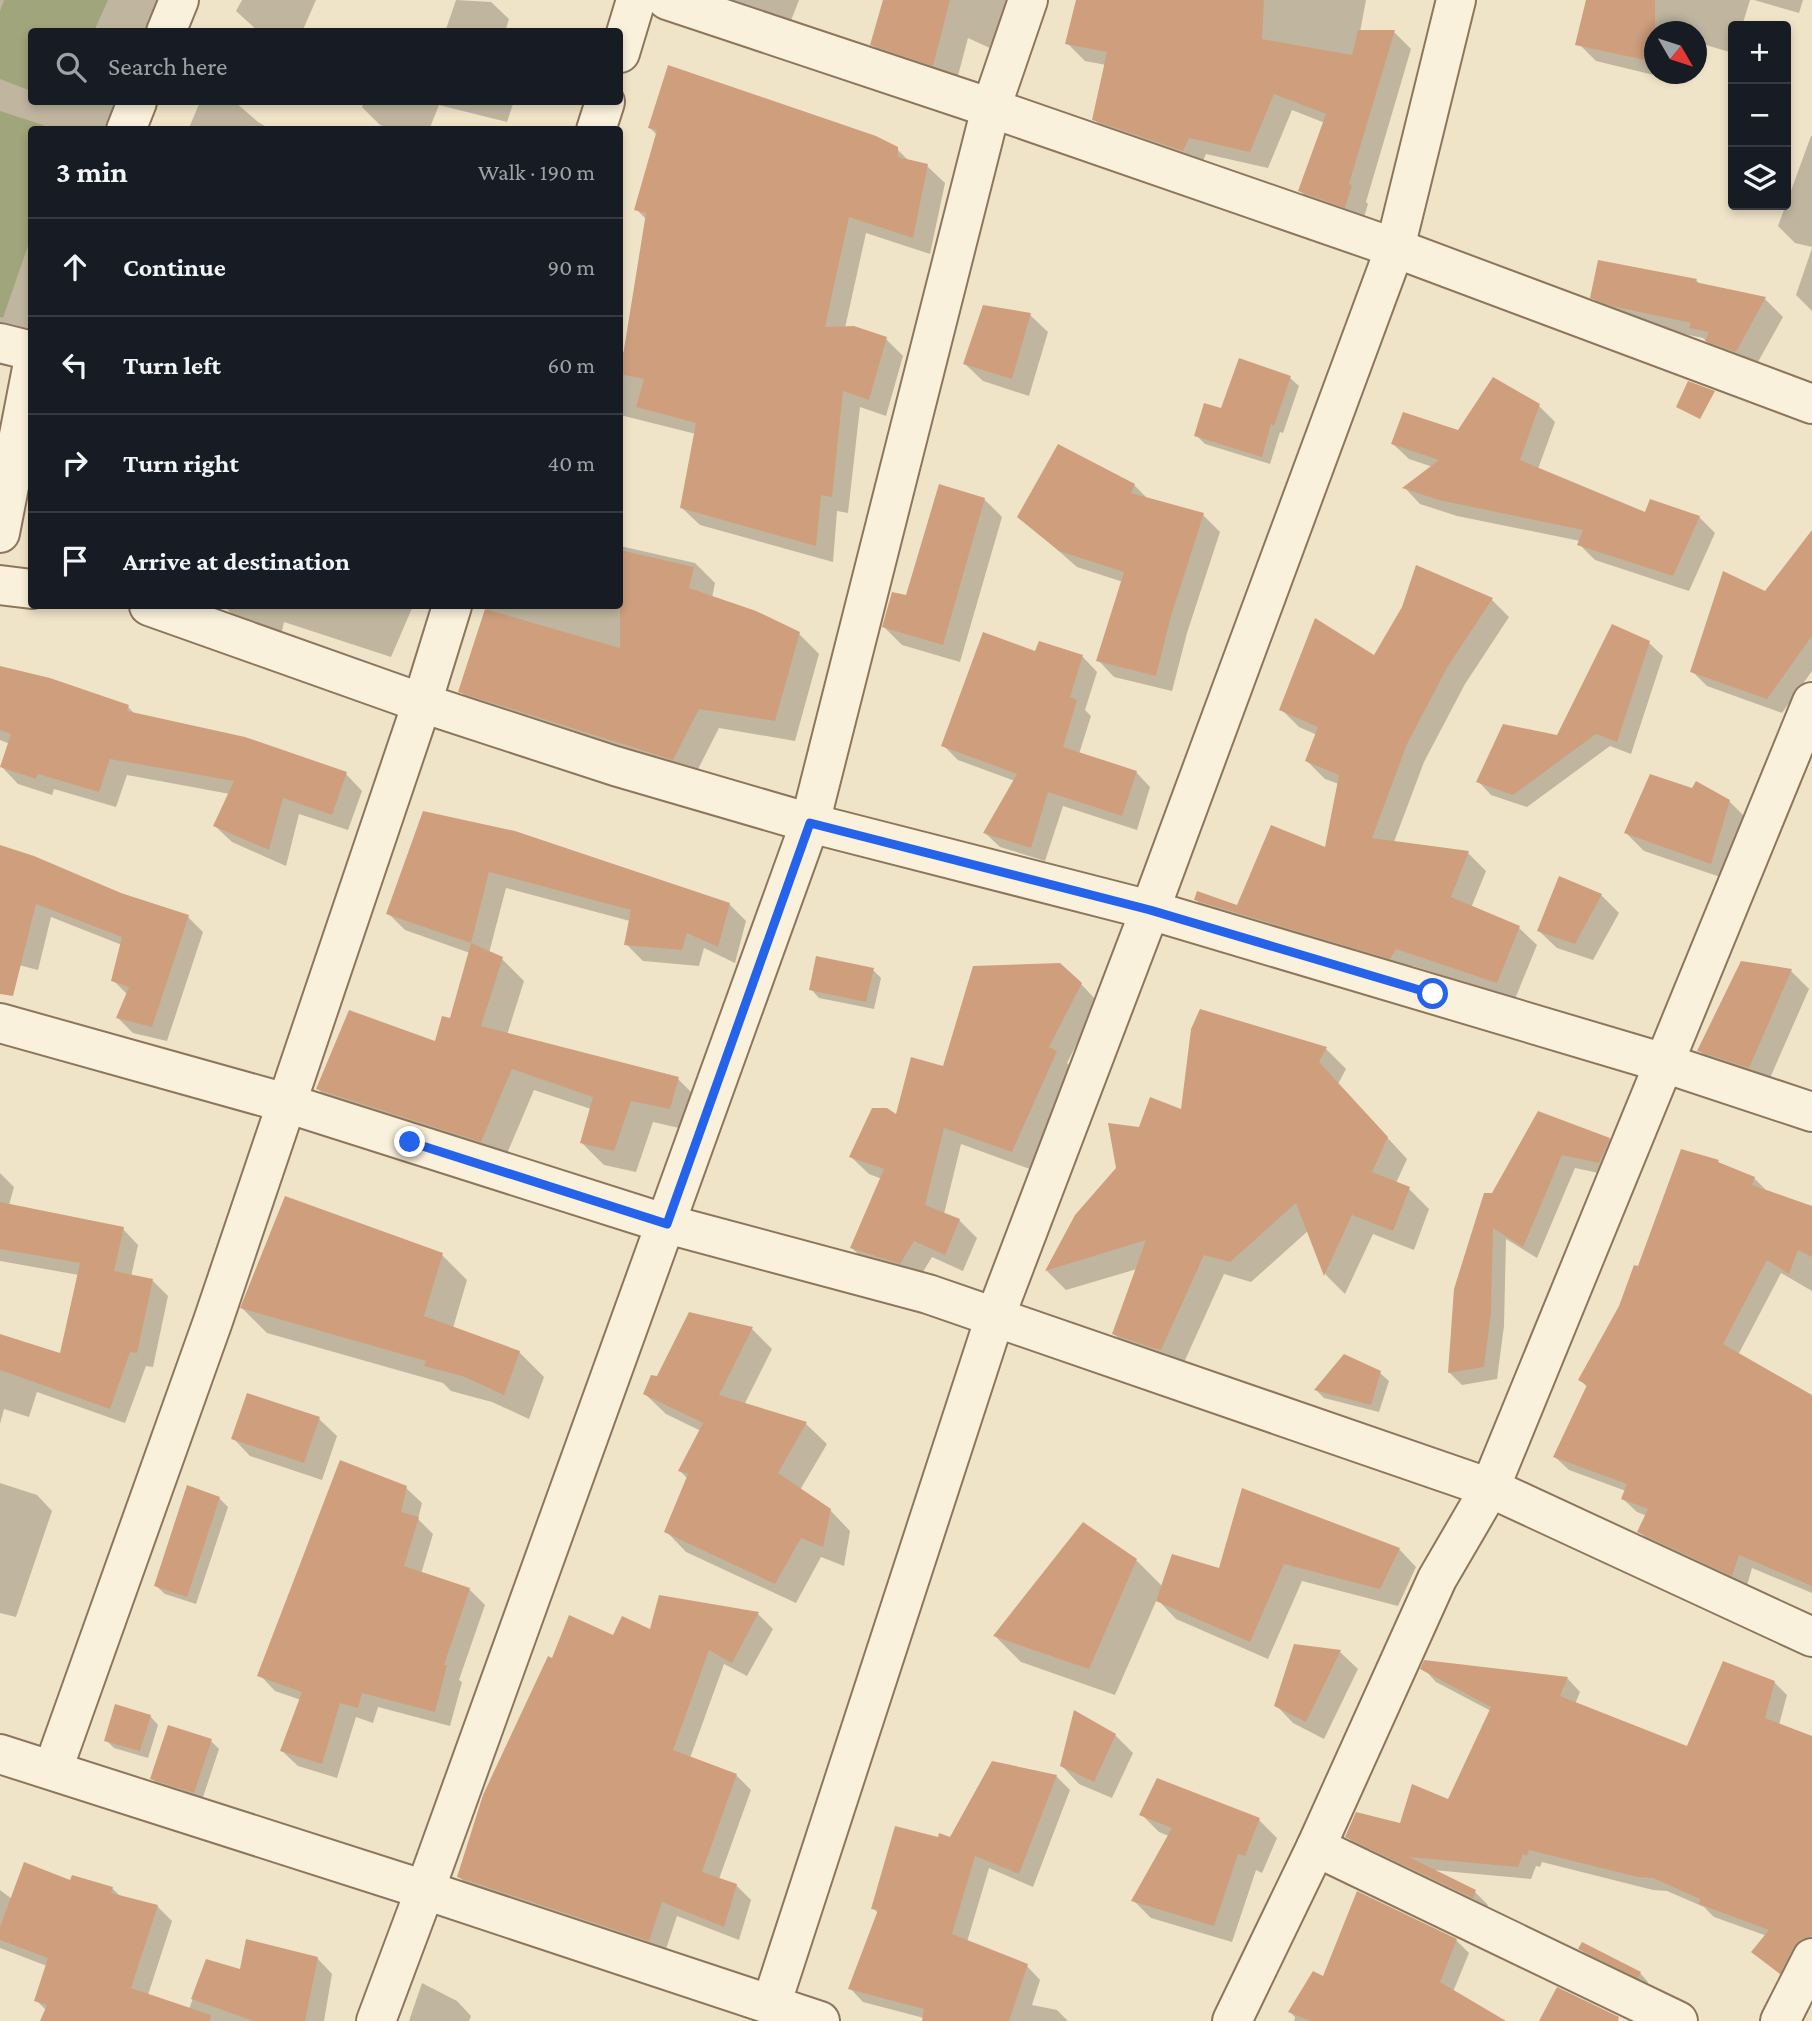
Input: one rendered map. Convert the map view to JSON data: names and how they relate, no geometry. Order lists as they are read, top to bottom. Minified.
{"north":"bottom right","page":{"map_buttons":["+","−"],"search":"Search here","heading":["3 min","Walk · 190 m"],"list":[["Continue","90 m"],["Turn left","60 m"],["Turn right","40 m"],"Arrive at destination"]}}
